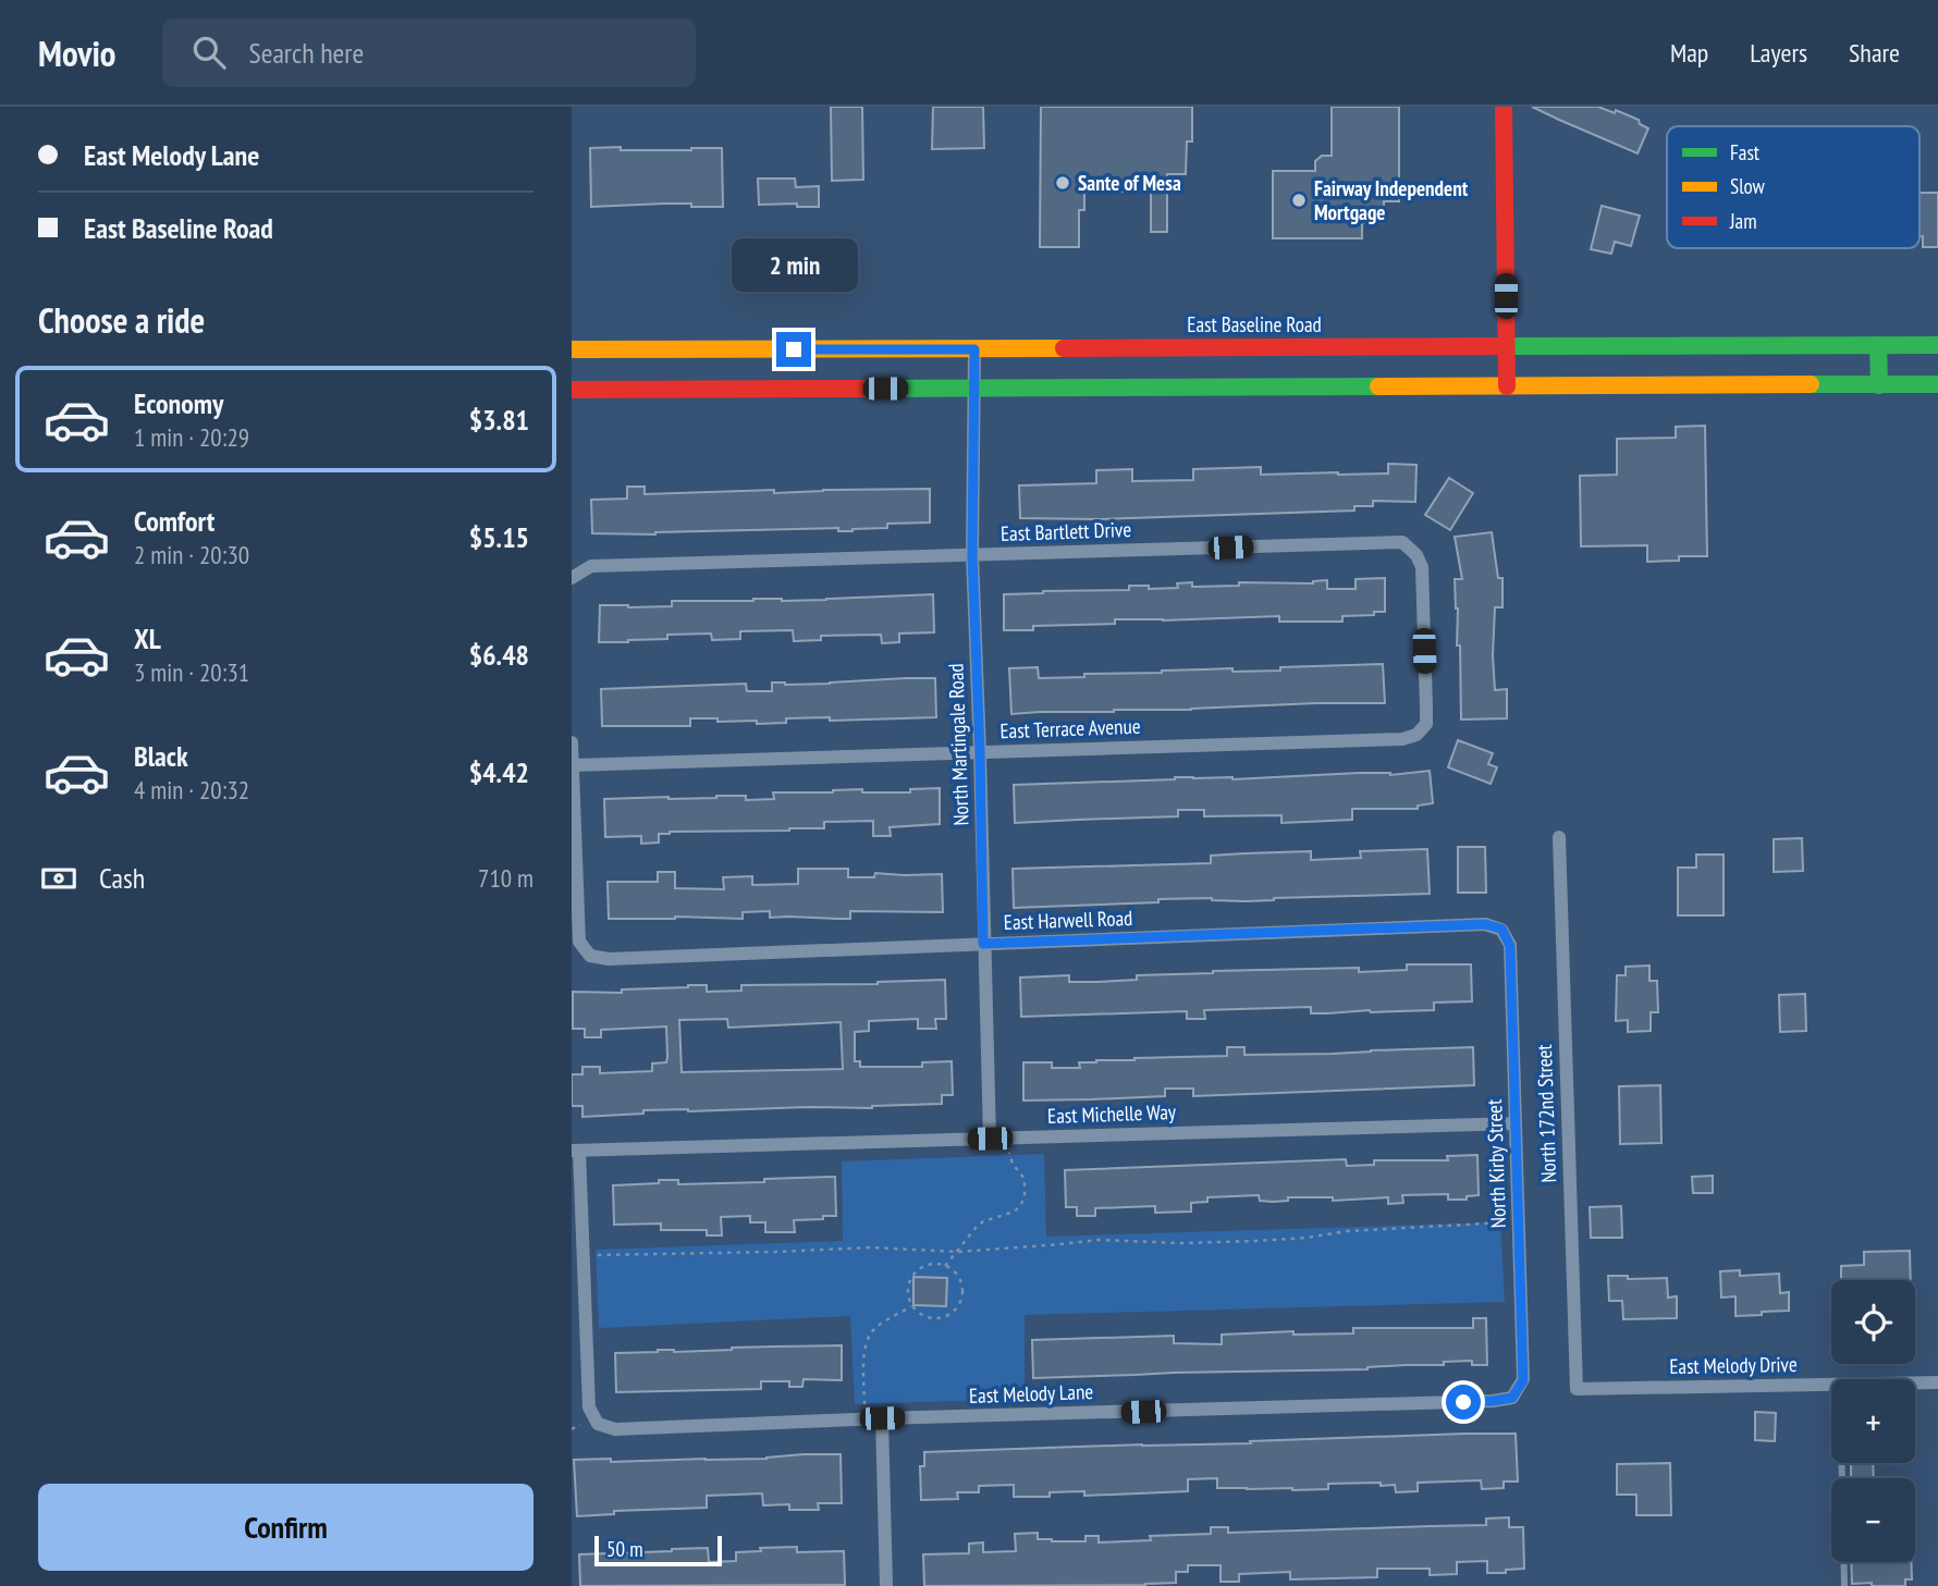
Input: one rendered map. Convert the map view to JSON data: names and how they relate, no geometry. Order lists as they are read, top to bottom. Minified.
{"streets":{"main road":["East Baseline Road"],"street":["East Bartlett Drive","East Terrace Avenue","North Martingale Road","East Harwell Road","East Michelle Way","North 172nd Street","North Kirby Street","East Melody Drive","East Melody Lane"]},"crossings":[["East Baseline Road","North Martingale Road"],["East Bartlett Drive","East Terrace Avenue"],["East Bartlett Drive","North Martingale Road"],["East Terrace Avenue","North Martingale Road"],["East Terrace Avenue","East Harwell Road"],["North Martingale Road","East Harwell Road"],["North Martingale Road","East Michelle Way"],["East Harwell Road","North Kirby Street"],["East Michelle Way","North Kirby Street"],["North 172nd Street","East Melody Drive"],["North Kirby Street","East Melody Lane"]],"places":["Sante of Mesa","Fairway Independent Mortgage"],"legend":["Fast","Slow","Jam"],"scale_bar":"50 m","page":{"header":"Movio","search":"Search here","nav":["Map","Layers","Share"],"banner":["East Melody Lane","East Baseline Road"],"bubble":"2 min","heading":"Choose a ride","list":[{"name":"Economy","note":"1 min · 20:29","value":"$3.81"},{"name":"Comfort","note":"2 min · 20:30","value":"$5.15"},{"name":"XL","note":"3 min · 20:31","value":"$6.48"},{"name":"Black","note":"4 min · 20:32","value":"$4.42"}],"pay":["Cash","710 m"],"map_buttons":["+","−"],"buttons":"Confirm","scale":"50 m"}}
